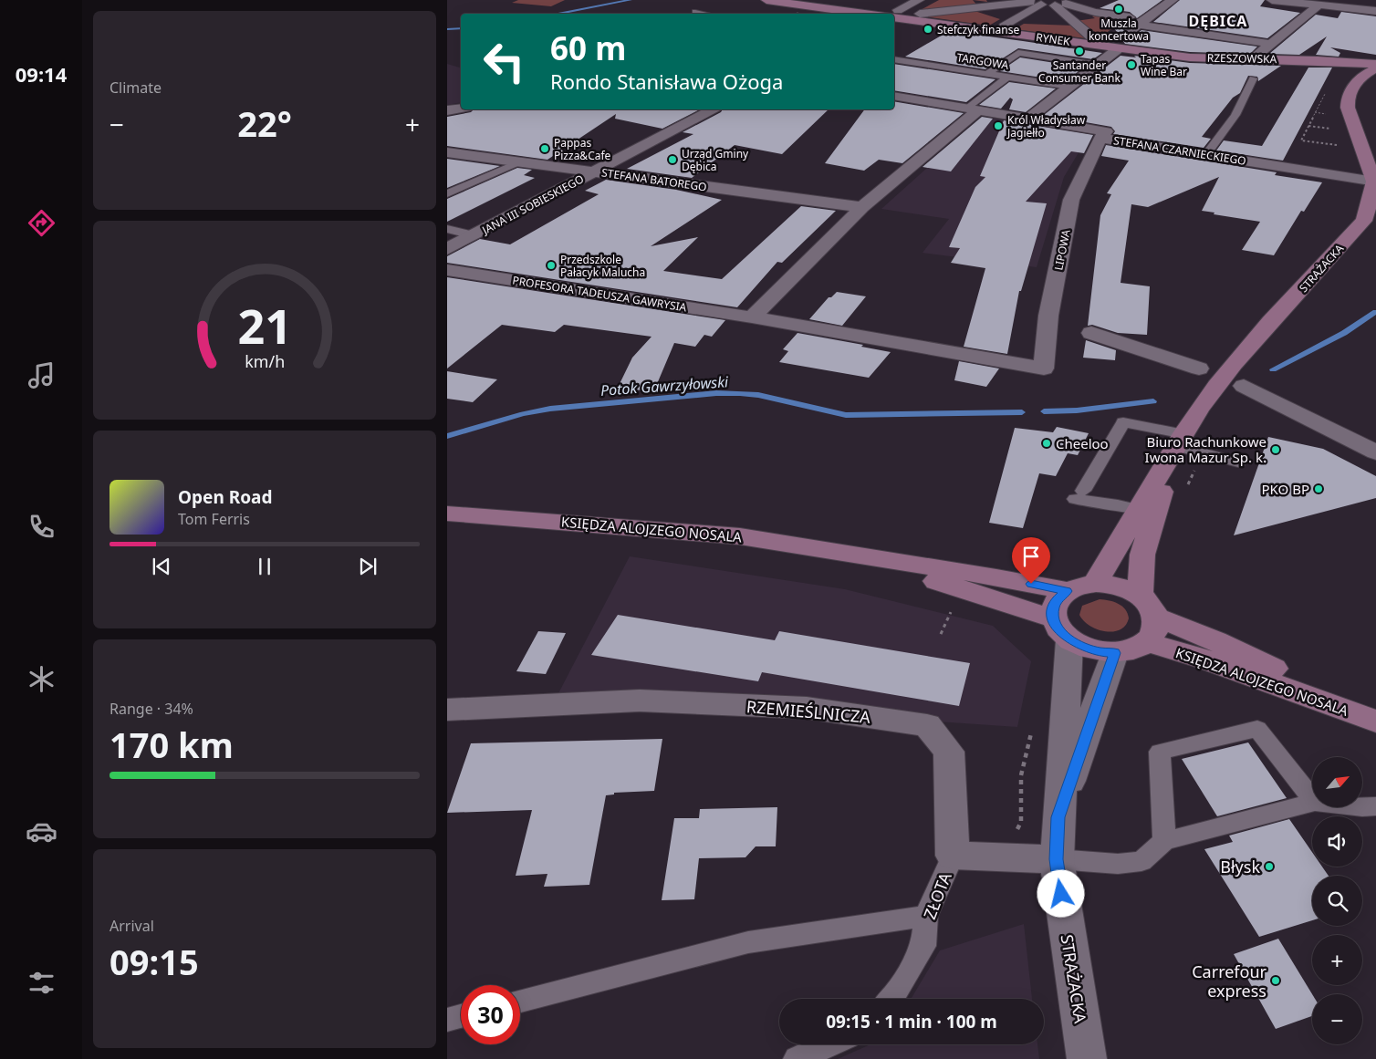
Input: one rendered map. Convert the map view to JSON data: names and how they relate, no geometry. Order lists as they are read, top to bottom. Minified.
{"streets":{"street":["RYNEK","RZESZOWSKA","STEFANA CZARNIECKIEGO","STEFANA BATOREGO","JANA III SOBIESKIEGO","LIPOWA","STRAŻACKA","PROFESORA TADEUSZA GAWRYSIA","KSIĘDZA ALOJZEGO NOSALA","RZEMIEŚLNICZA"],"lane":["TARGOWA","ZŁOTA"]},"crossings":[["RYNEK","RZESZOWSKA"],["STEFANA CZARNIECKIEGO","LIPOWA"],["STEFANA CZARNIECKIEGO","STRAŻACKA"],["STEFANA BATOREGO","JANA III SOBIESKIEGO"],["LIPOWA","PROFESORA TADEUSZA GAWRYSIA"],["STRAŻACKA","KSIĘDZA ALOJZEGO NOSALA"],["RZEMIEŚLNICZA","ZŁOTA"]],"districts":["DĘBICA"],"water":["Potok Gawrzyłowski"],"places":["Muszla koncertowa","Stefczyk finanse","Santander Consumer Bank","Tapas Wine Bar","Król Władysław Jagiełło","Pappas Pizza&Cafe","Urząd Gminy Dębica","Przedszkole Pałacyk Malucha","Cheeloo","Biuro Rachunkowe Iwona Mazur Sp. k.","PKO BP","Błysk","Carrefour express"],"north":"top right","page":{"tabs":"09:14","tile":["Climate",["Range · 34%","170 km"],["Arrival","09:15"]],"turn":["60 m","Rondo Stanisława Ożoga"],"heat":["−","22°","+"],"song":["Open Road","Tom Ferris"],"map_buttons":["+","−"],"limit":"30","trip":"09:15 · 1 min · 100 m","gauge":["21","km/h"]}}
